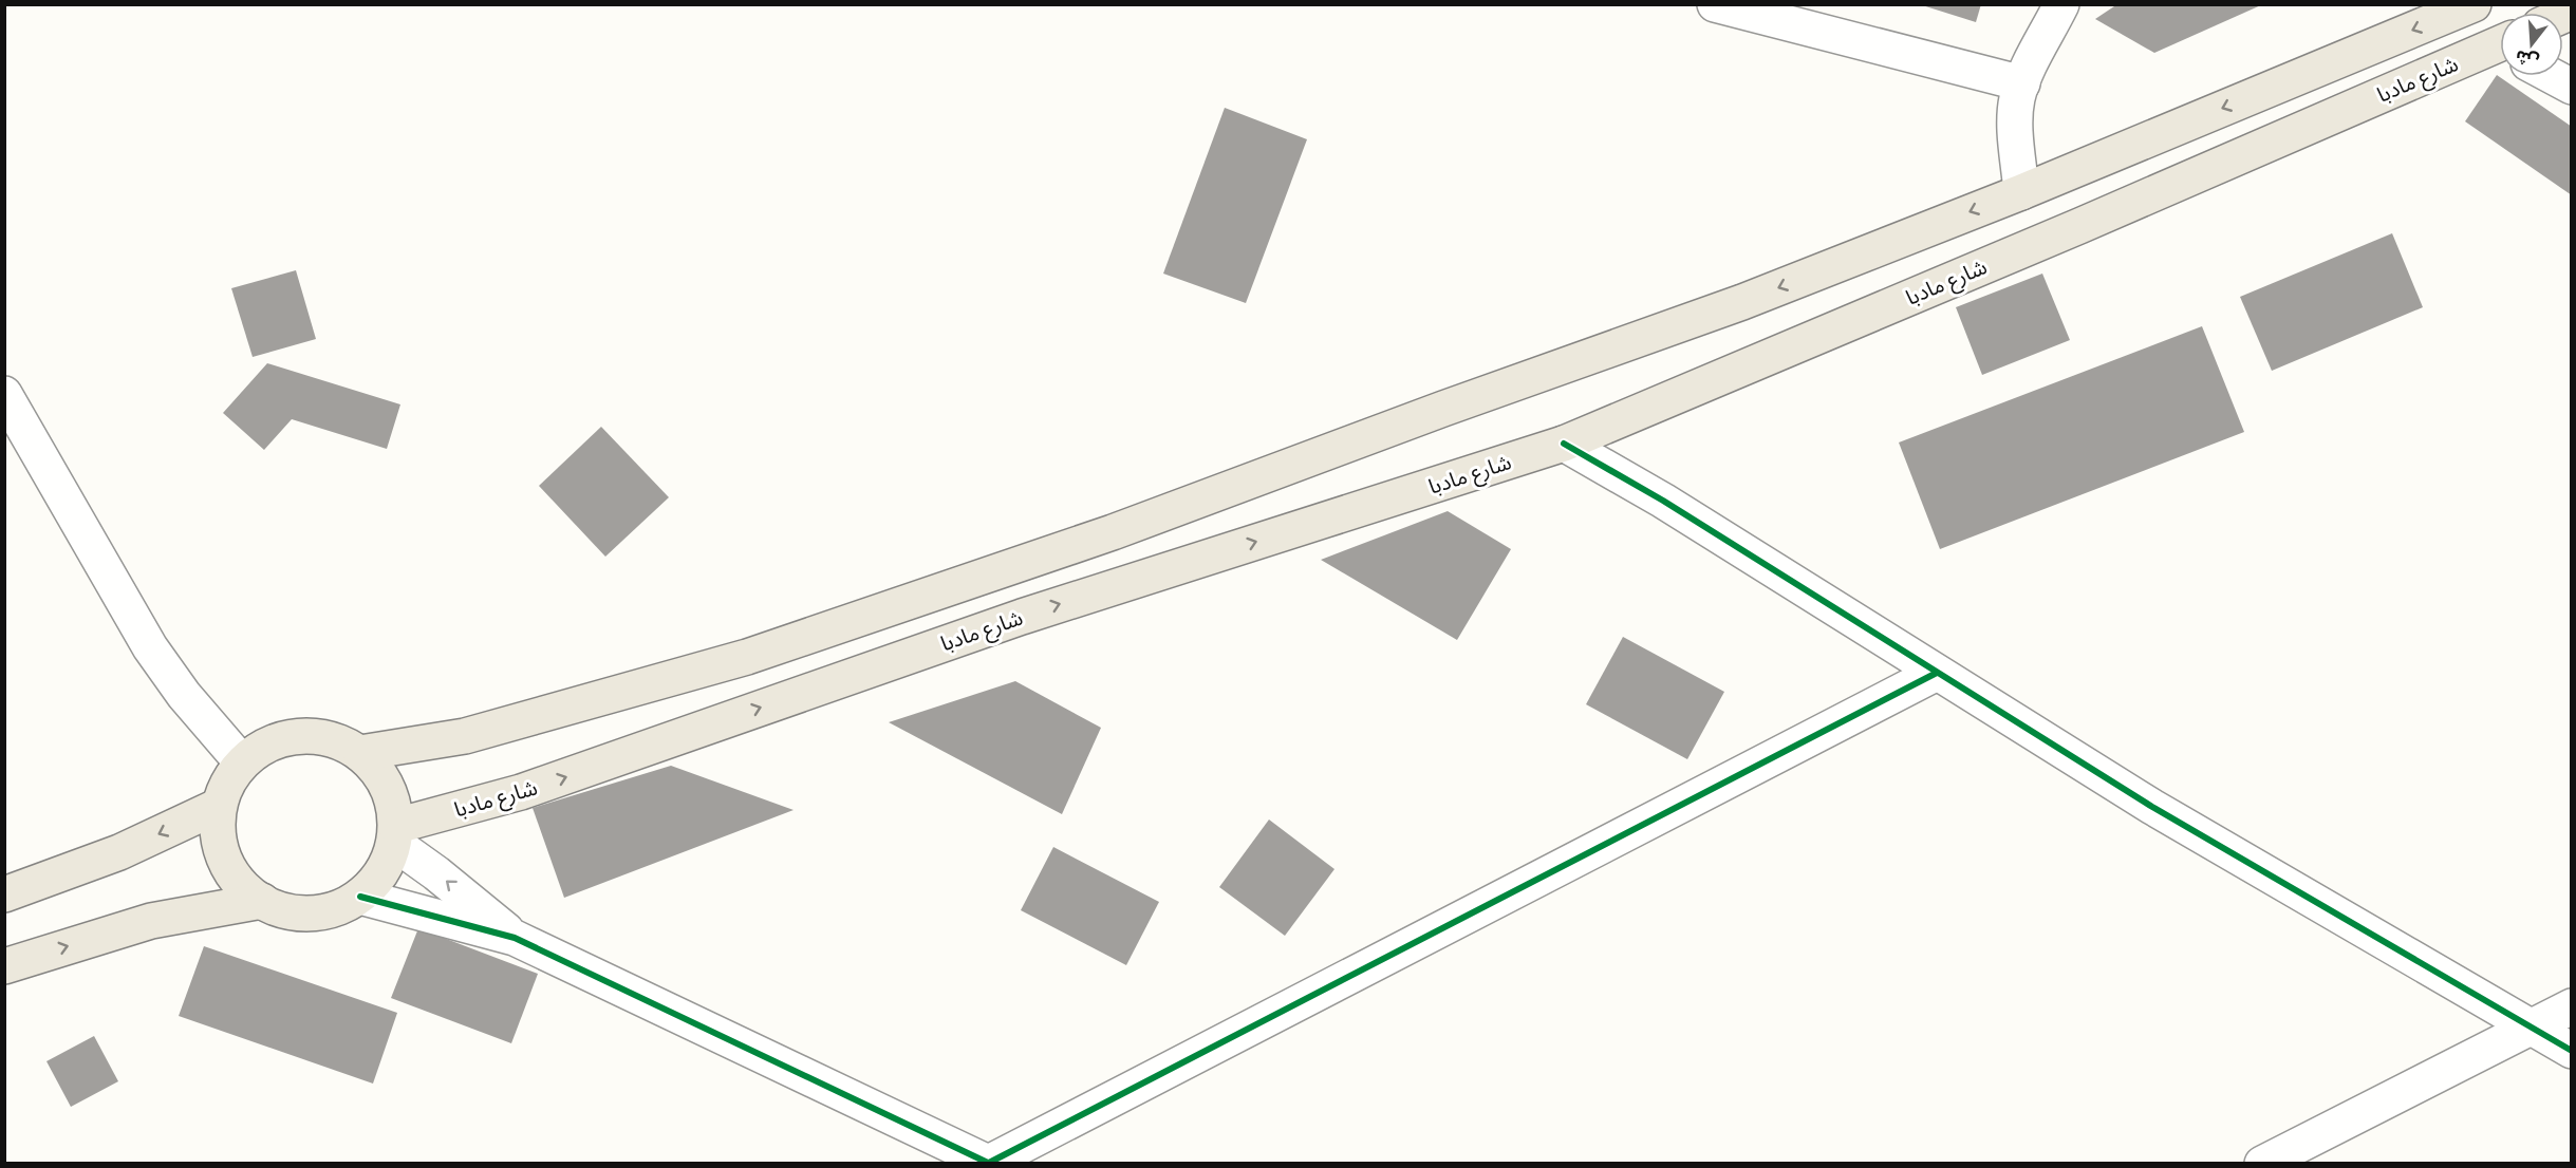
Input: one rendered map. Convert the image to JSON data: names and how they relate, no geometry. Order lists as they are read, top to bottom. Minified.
{"streets":{"main road":["شارع مادبا"]},"north":"bottom"}
